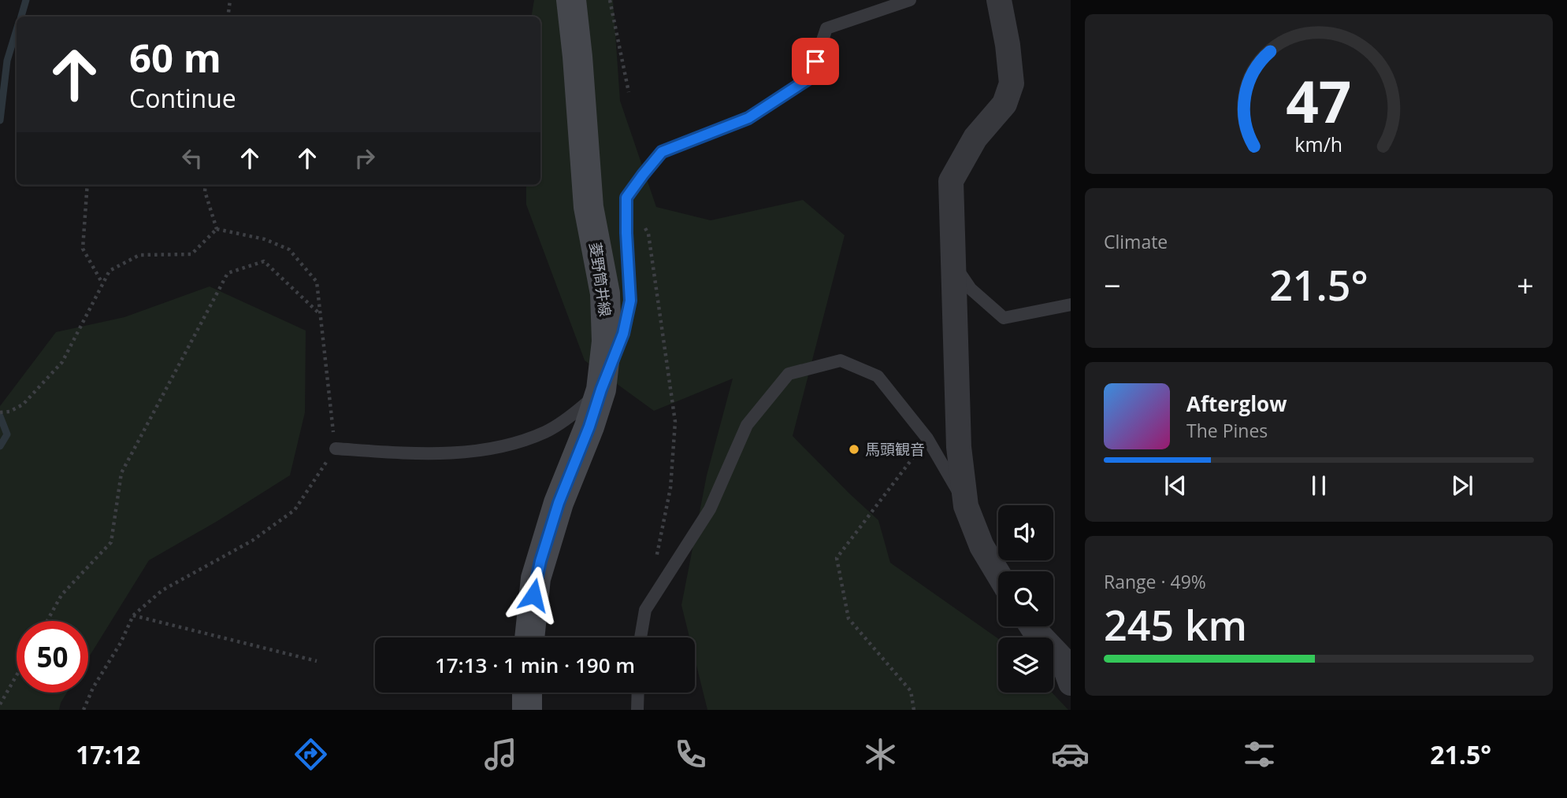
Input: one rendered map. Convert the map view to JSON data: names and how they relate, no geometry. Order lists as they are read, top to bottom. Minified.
{"streets":{"main road":["菱野筒井線"]},"places":["馬頭観音"],"page":{"turn":["60 m","Continue"],"tile":["Climate",["Range · 49%","245 km"]],"heat":["−","21.5°","+"],"song":["Afterglow","The Pines"],"limit":"50","trip":"17:13 · 1 min · 190 m","tabs":["17:12","21.5°"],"gauge":["47","km/h"]}}
